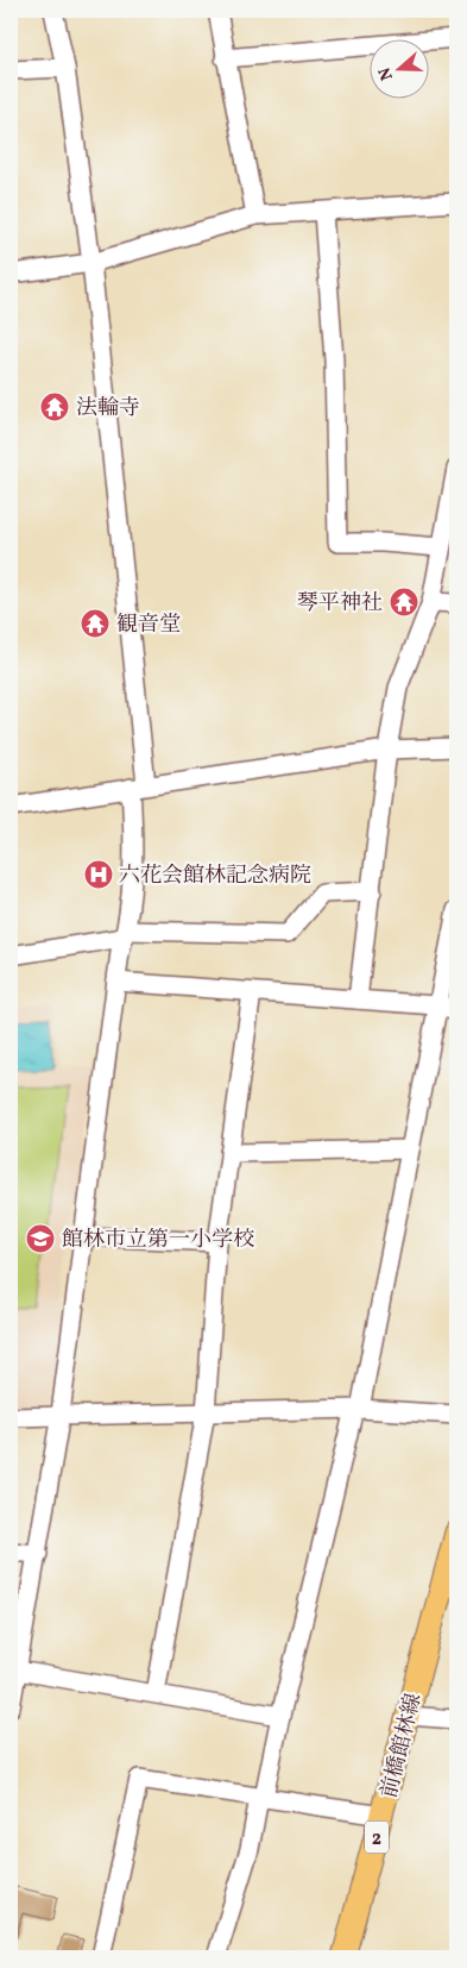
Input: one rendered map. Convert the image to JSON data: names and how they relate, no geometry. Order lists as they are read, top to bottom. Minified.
{"streets":{"main road":["前橋館林線","2"]},"places":{"temple":["法輪寺","琴平神社","観音堂"],"hospital":["六花会館林記念病院"],"school or university":["館林市立第一小学校"]},"north":"left"}
